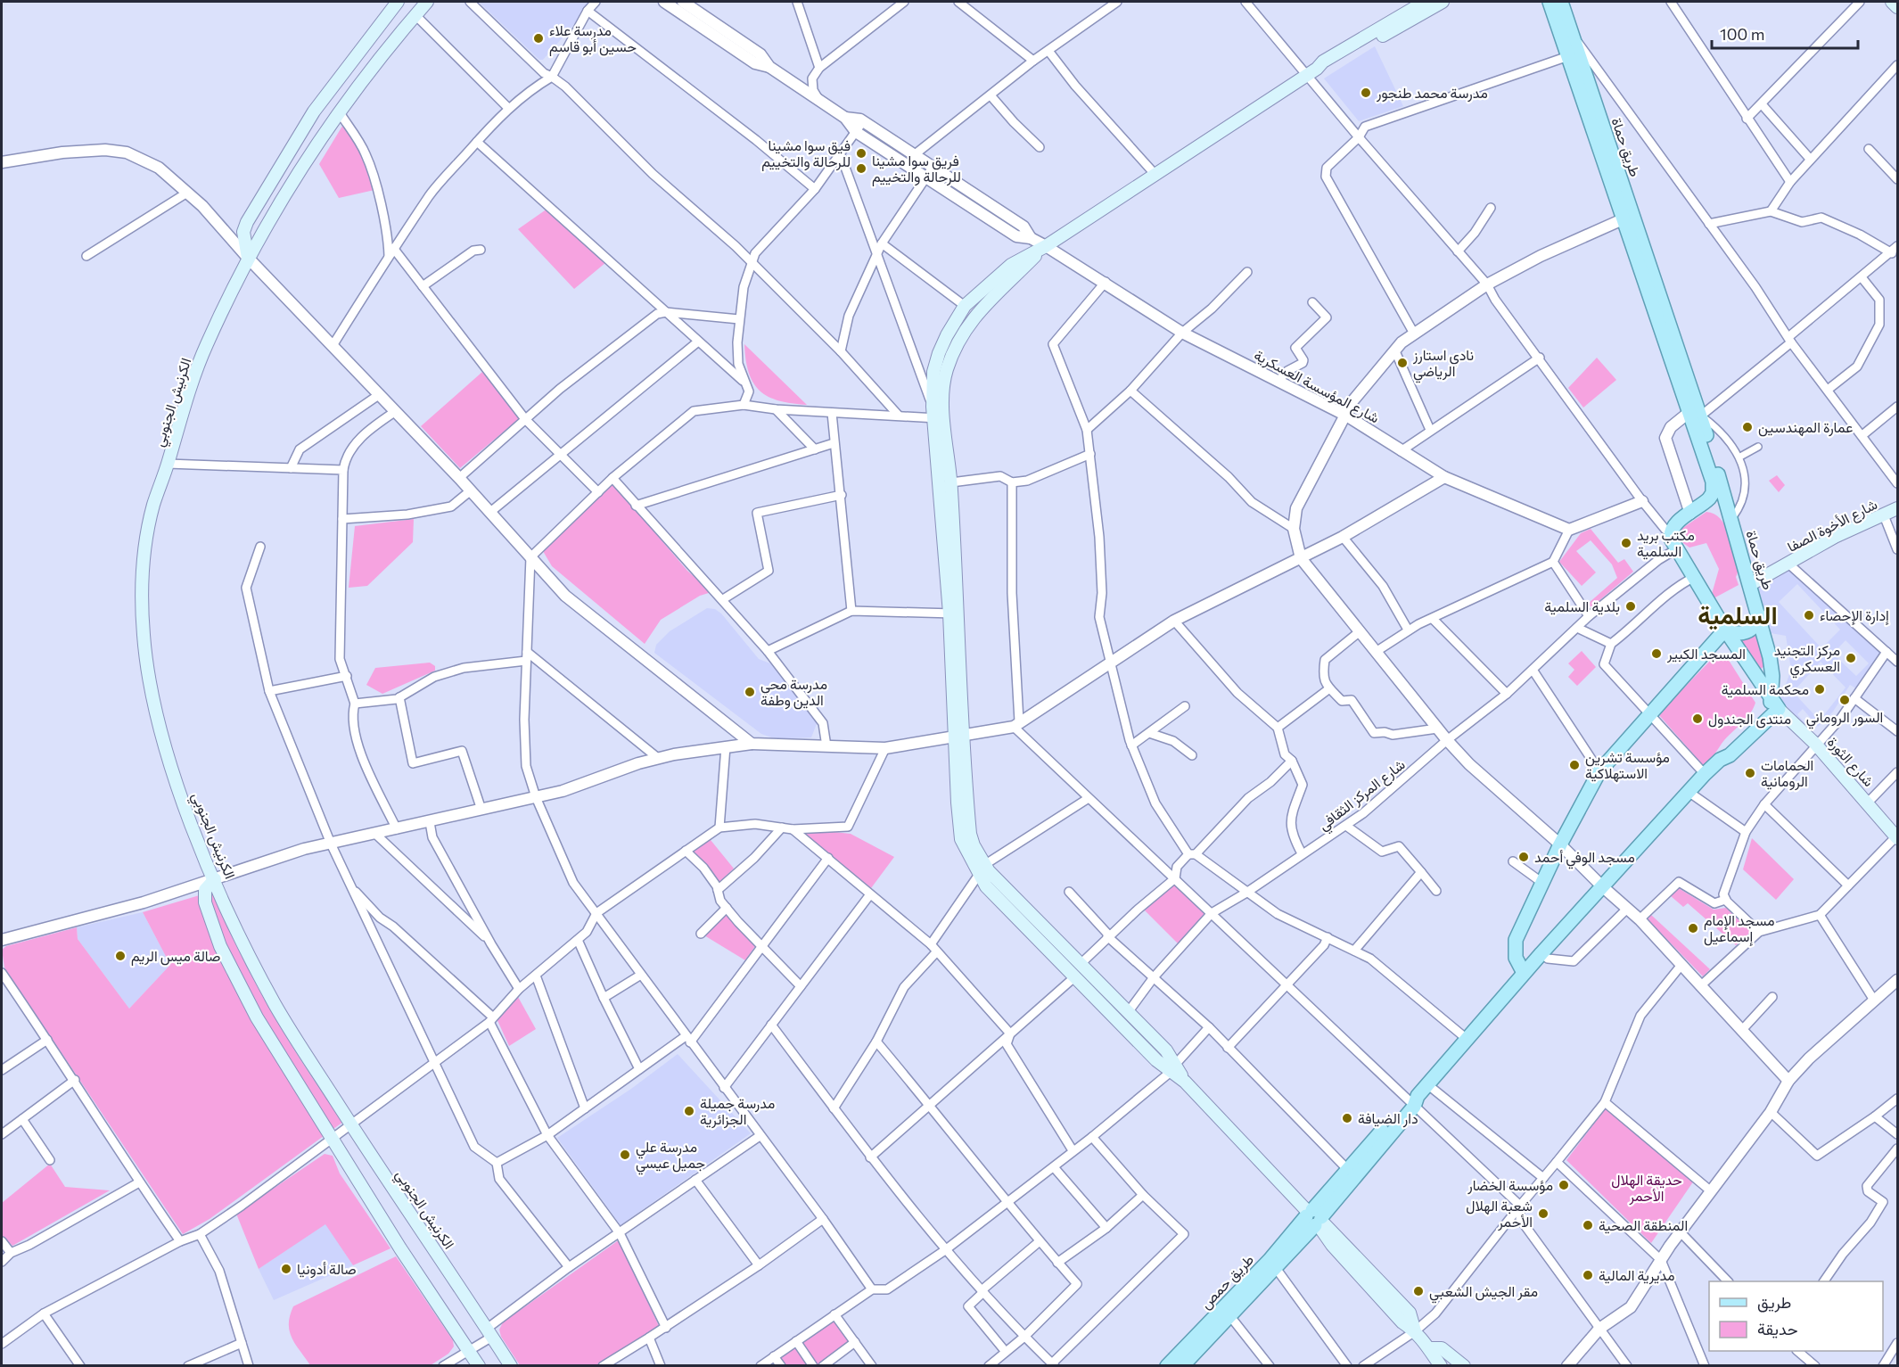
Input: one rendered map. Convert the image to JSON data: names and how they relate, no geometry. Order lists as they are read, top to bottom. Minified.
{"streets":{"main road":["طريق حماة","الكرنيش الجنوبي","شارع الأخوة الصفا","شارع الثورة","طريق حمص"],"street":["شارع المؤسسة العسكرية","شارع المركز الثقافي"]},"crossings":[["طريق حماة","شارع الأخوة الصفا"],["طريق حماة","شارع الثورة"],["طريق حماة","طريق حمص"],["شارع الثورة","طريق حمص"]],"districts":["السلمية"],"parks":["حديقة الهلال الأحمر"],"places":["مدرسة علاء حسين أبو قاسم","مدرسة محمد طنجور","فيق سوا مشينا للرحالة والتخييم","فريق سوا مشينا للرحالة والتخييم","نادي استارز الرياضي","عمارة المهندسين","مكتب بريد السلمية","بلدية السلمية","إدارة الإحصاء","المسجد الكبير","مركز التجنيد العسكري","محكمة السلمية","مدرسة محي الدين وطفة","السور الروماني","منتدى الجندول","مؤسسة تشرين الاستهلاكية","الحمامات الرومانية","مسجد الوفي أحمد","مسجد الإمام إسماعيل","صالة ميس الريم","مدرسة جميلة الجزائرية","دار الضيافة","مدرسة علي جميل عيسي","مؤسسة الخضار","شعبة الهلال الأحمر","المنطقة الصحية","صالة أدونيا","مديرية المالية","مقر الجيش الشعبي"],"legend":["طريق","حديقة"],"scale_bar":"100 m"}
